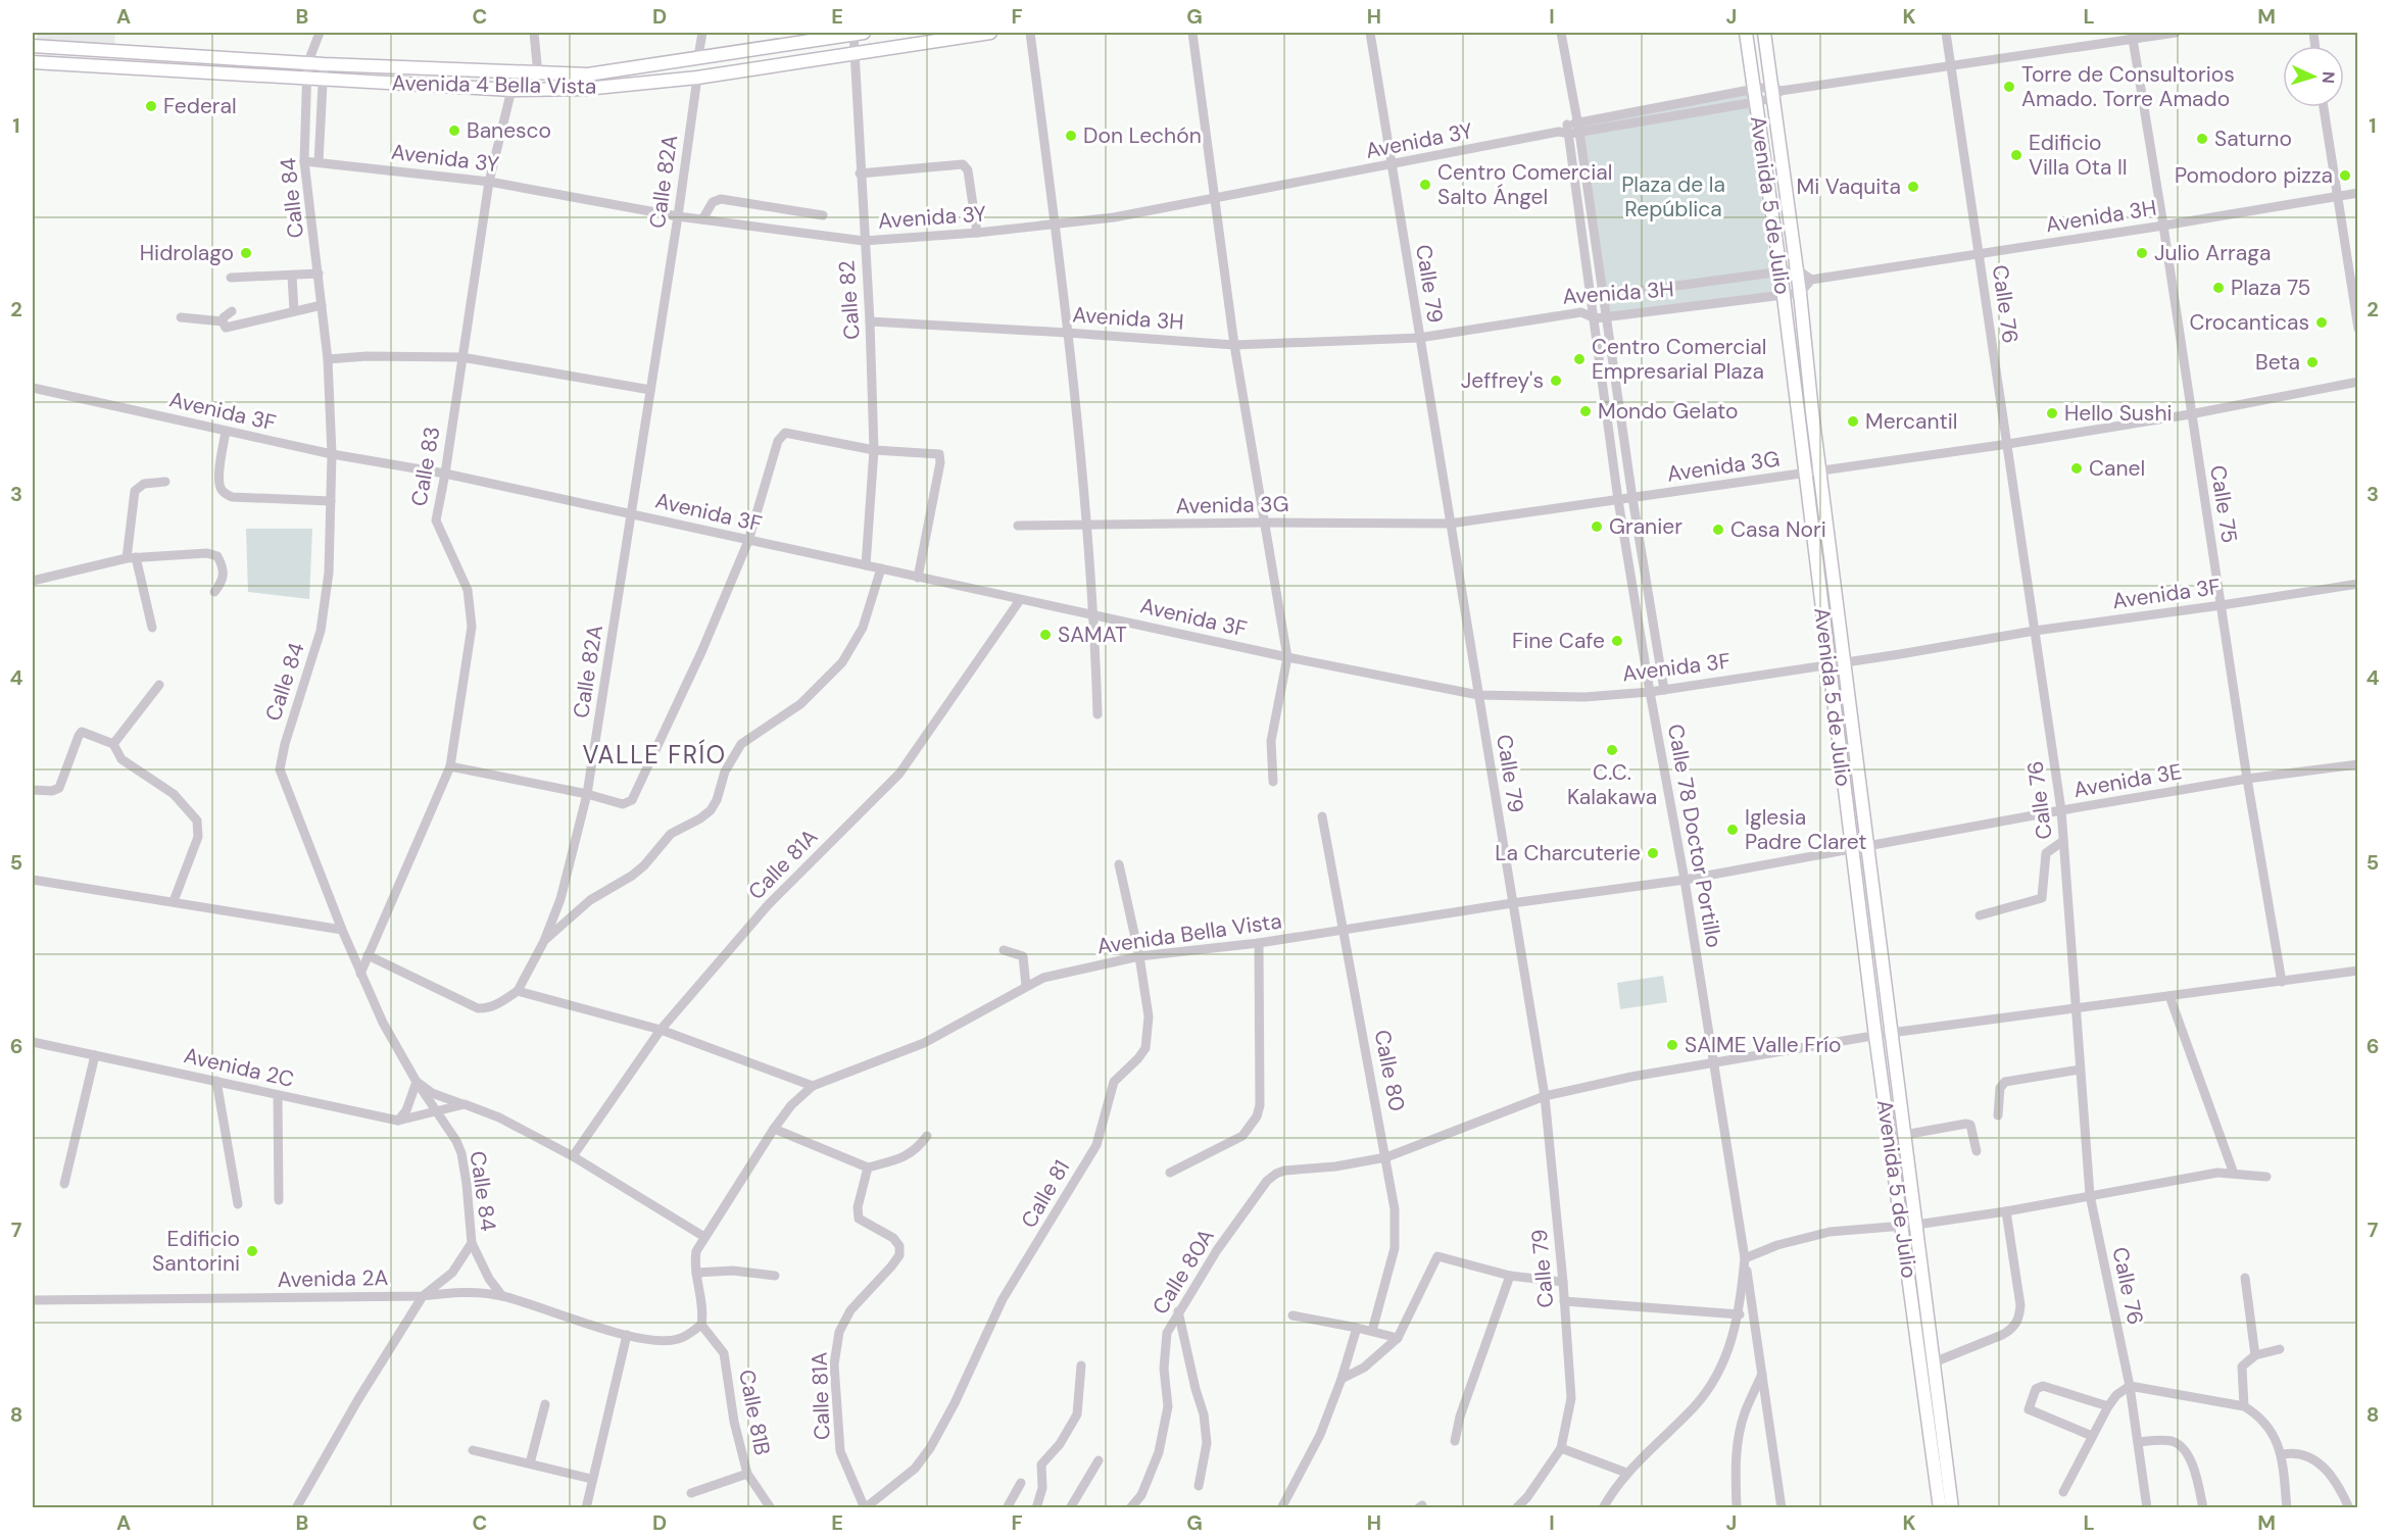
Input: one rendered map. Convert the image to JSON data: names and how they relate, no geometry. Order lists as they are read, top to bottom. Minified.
{"streets":{"main road":["Avenida 4 Bella Vista","Avenida 5 de Julio"],"street":["Avenida 3Y","Calle 82A","Calle 84","Avenida 3H","Calle 79","Calle 82","Calle 76","Avenida 3F","Calle 83","Avenida 3G","Calle 75","Avenida 3E","Calle 78 Doctor Portillo","Calle 81A","Avenida Bella Vista","Avenida 2C","Calle 80","Calle 81","Calle 80A","Avenida 2A","Calle 81B"]},"crossings":[["Avenida 4 Bella Vista","Calle 82A"],["Avenida 4 Bella Vista","Calle 84"],["Avenida 4 Bella Vista","Calle 82"],["Avenida 4 Bella Vista","Calle 83"],["Avenida 3Y","Calle 82A"],["Avenida 3Y","Calle 84"],["Avenida 3Y","Avenida 5 de Julio"],["Avenida 3Y","Calle 79"],["Avenida 3Y","Calle 82"],["Avenida 3Y","Calle 76"],["Avenida 3Y","Calle 83"],["Avenida 3Y","Calle 75"],["Avenida 3Y","Calle 78 Doctor Portillo"],["Calle 82A","Avenida 3F"],["Calle 84","Avenida 3F"],["Calle 84","Calle 83"],["Calle 84","Avenida 2C"],["Calle 84","Avenida 2A"],["Avenida 5 de Julio","Avenida 3H"],["Avenida 5 de Julio","Avenida 3F"],["Avenida 5 de Julio","Avenida 3G"],["Avenida 5 de Julio","Avenida 3E"],["Avenida 5 de Julio","Avenida Bella Vista"],["Avenida 5 de Julio","Calle 80A"],["Avenida 3H","Calle 79"],["Avenida 3H","Calle 82"],["Avenida 3H","Calle 76"],["Avenida 3H","Calle 75"],["Avenida 3H","Calle 78 Doctor Portillo"],["Calle 79","Avenida 3F"],["Calle 79","Avenida 3G"],["Calle 79","Avenida Bella Vista"],["Calle 79","Calle 80A"],["Calle 82","Avenida 3F"],["Calle 76","Avenida 3F"],["Calle 76","Avenida 3G"],["Calle 76","Avenida 3E"],["Calle 76","Calle 80A"],["Avenida 3F","Calle 83"],["Avenida 3F","Calle 75"],["Avenida 3F","Calle 78 Doctor Portillo"],["Avenida 3F","Calle 81A"],["Avenida 3G","Calle 75"],["Avenida 3G","Calle 78 Doctor Portillo"],["Calle 75","Avenida 3E"],["Calle 75","Calle 80A"],["Avenida 3E","Avenida Bella Vista"],["Calle 78 Doctor Portillo","Avenida Bella Vista"],["Calle 78 Doctor Portillo","Calle 80A"],["Calle 81A","Calle 81"],["Avenida Bella Vista","Calle 80"],["Avenida Bella Vista","Calle 81"],["Avenida Bella Vista","Avenida 2A"],["Avenida Bella Vista","Calle 81B"],["Calle 80","Calle 80A"],["Avenida 2A","Calle 81B"]],"districts":["VALLE FRÍO"],"parks":["Plaza de la República"],"places":["Torre de Consultorios Amado. Torre Amado","Federal","Banesco","Don Lechón","Saturno","Edificio Villa Ota II","Pomodoro pizza","Centro Comercial Salto Ángel","Mi Vaquita","Hidrolago","Julio Arraga","Plaza 75","Crocanticas","Centro Comercial Empresarial Plaza","Beta","Jeffrey's","Mondo Gelato","Hello Sushi","Mercantil","Canel","Granier","Casa Nori","SAMAT","Fine Cafe","C.C. Kalakawa","Iglesia Padre Claret","La Charcuterie","SAIME Valle Frío","Edificio Santorini"],"north":"right","grid":{"columns":["A","B","C","D","E","F","G","H","I","J","K","L","M"],"rows":["1","2","3","4","5","6","7","8"]}}
